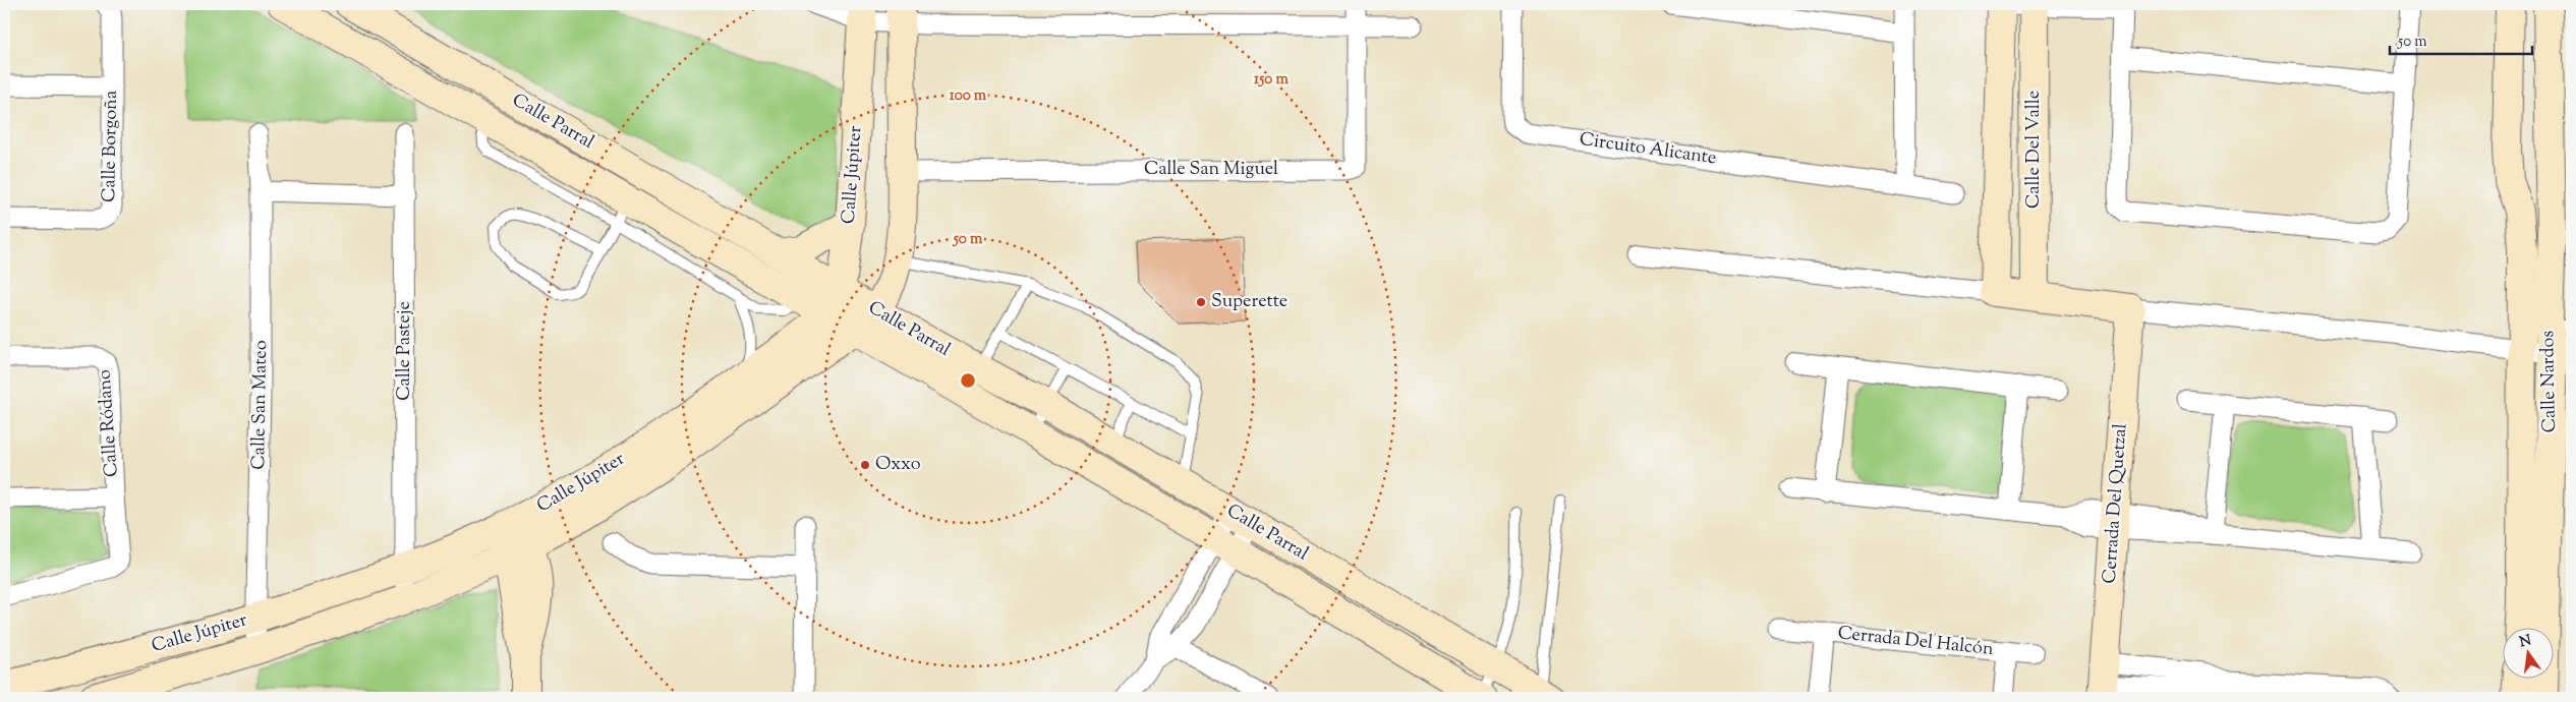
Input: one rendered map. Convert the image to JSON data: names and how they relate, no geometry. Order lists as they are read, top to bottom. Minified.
{"streets":{"street":["Calle Parral","Calle Borgoña","Circuito Alicante","Calle Del Valle","Calle San Miguel","Calle Júpiter","Calle Pasteje","Calle Nardos","Calle San Mateo","Calle Ródano","Cerrada Del Quetzal","Cerrada Del Halcón"]},"crossings":[["Calle Parral","Calle Júpiter"],["Calle San Miguel","Calle Júpiter"],["Calle Júpiter","Calle Pasteje"],["Calle Júpiter","Calle San Mateo"]],"places":["Superette","Oxxo"],"scale_bar":"50 m","north":"top","rings":["150 m","100 m","50 m"]}
